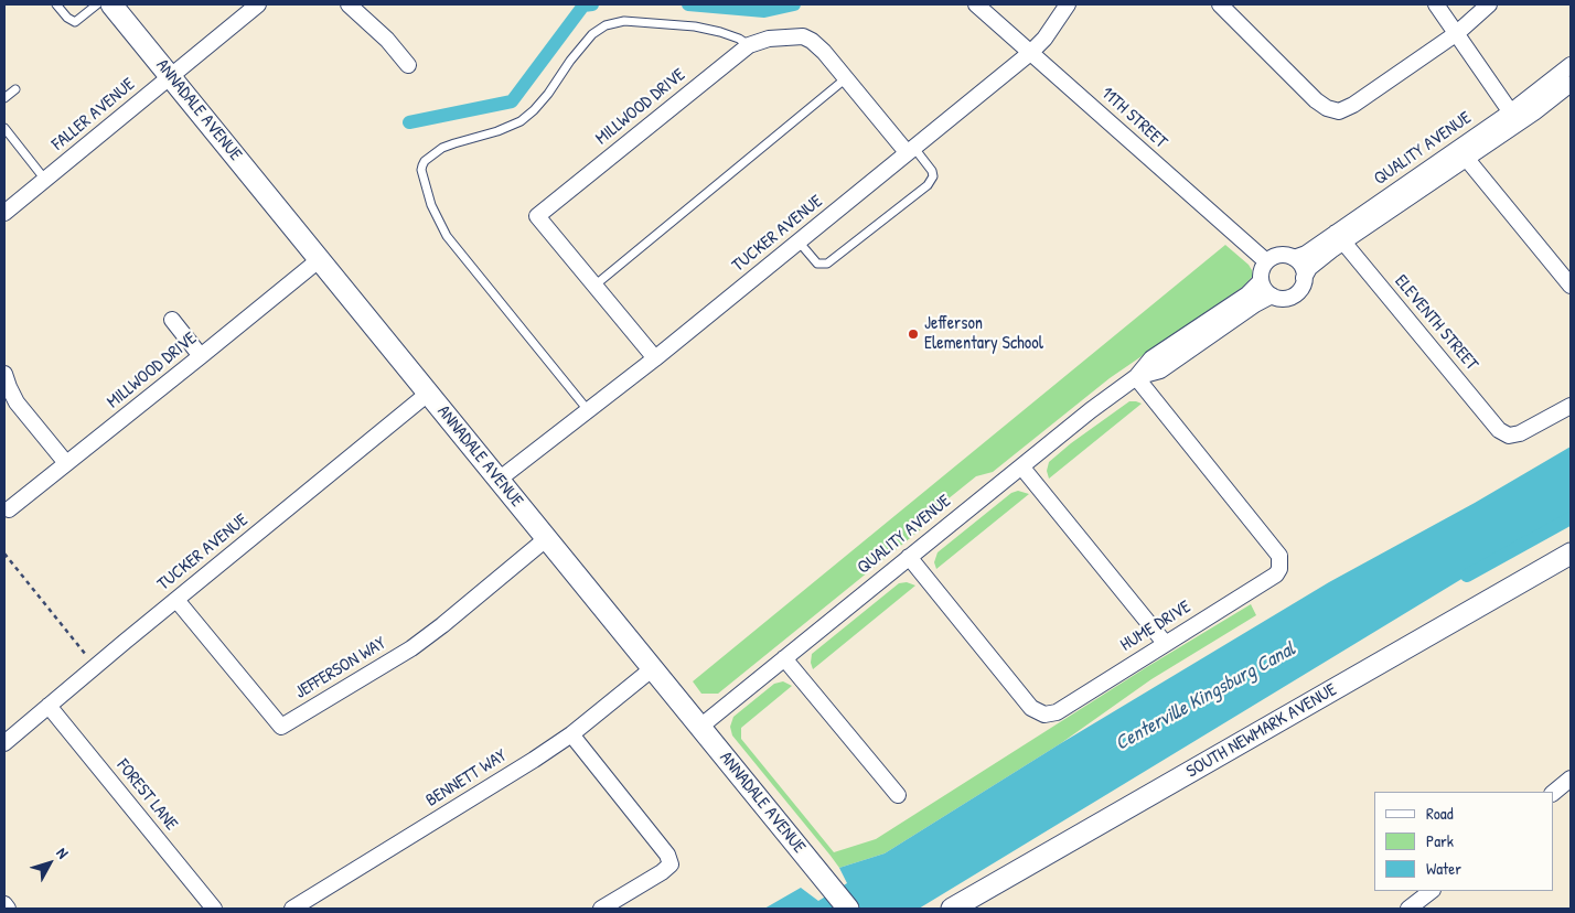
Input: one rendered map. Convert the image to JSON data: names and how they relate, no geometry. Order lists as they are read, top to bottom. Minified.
{"streets":{"street":["MILLWOOD DRIVE","ANNADALE AVENUE","FALLER AVENUE","11TH STREET","QUALITY AVENUE","TUCKER AVENUE","ELEVENTH STREET","HUME DRIVE","JEFFERSON WAY","SOUTH NEWMARK AVENUE","BENNETT WAY","FOREST LANE"]},"crossings":[["MILLWOOD DRIVE","ANNADALE AVENUE"],["MILLWOOD DRIVE","TUCKER AVENUE"],["ANNADALE AVENUE","FALLER AVENUE"],["ANNADALE AVENUE","QUALITY AVENUE"],["ANNADALE AVENUE","TUCKER AVENUE"],["ANNADALE AVENUE","JEFFERSON WAY"],["ANNADALE AVENUE","BENNETT WAY"],["11TH STREET","QUALITY AVENUE"],["11TH STREET","TUCKER AVENUE"],["QUALITY AVENUE","ELEVENTH STREET"],["QUALITY AVENUE","HUME DRIVE"],["TUCKER AVENUE","JEFFERSON WAY"],["TUCKER AVENUE","FOREST LANE"]],"water":["Centerville Kingsburg Canal"],"places":["Jefferson Elementary School"],"legend":["Road","Park","Water"],"north":"top right"}
